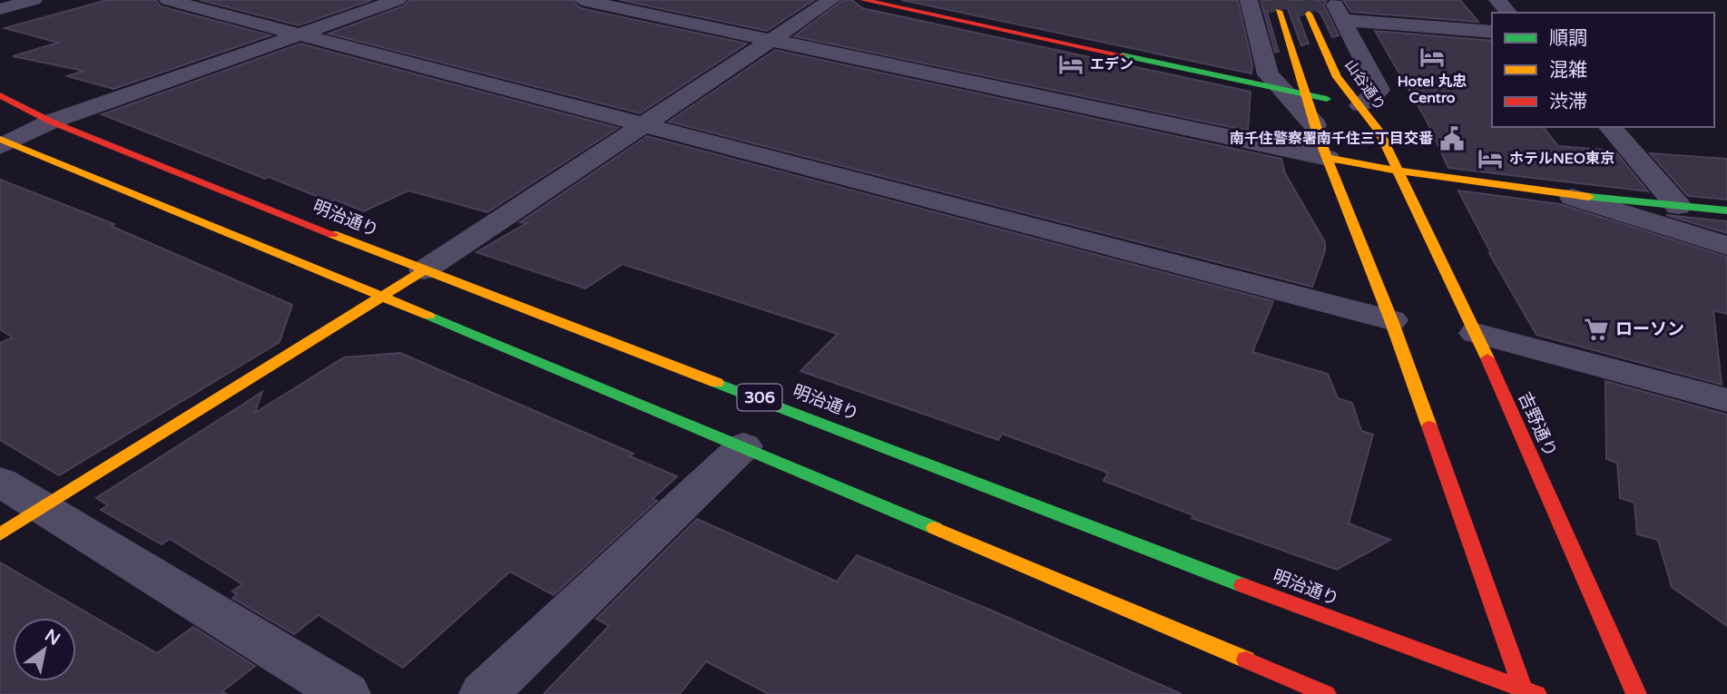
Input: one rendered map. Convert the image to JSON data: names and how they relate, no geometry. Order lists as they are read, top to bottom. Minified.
{"streets":{"main road":["山谷通り","明治通り","306","吉野通り"]},"crossings":[["山谷通り","吉野通り"]],"places":{"hotel":["Hotel 丸忠 Centro","エデン","ホテルNEO東京"],"public building":["南千住警察署南千住三丁目交番"],"supermarket":["ローソン"]},"legend":["順調","混雑","渋滞"],"north":"top right"}
